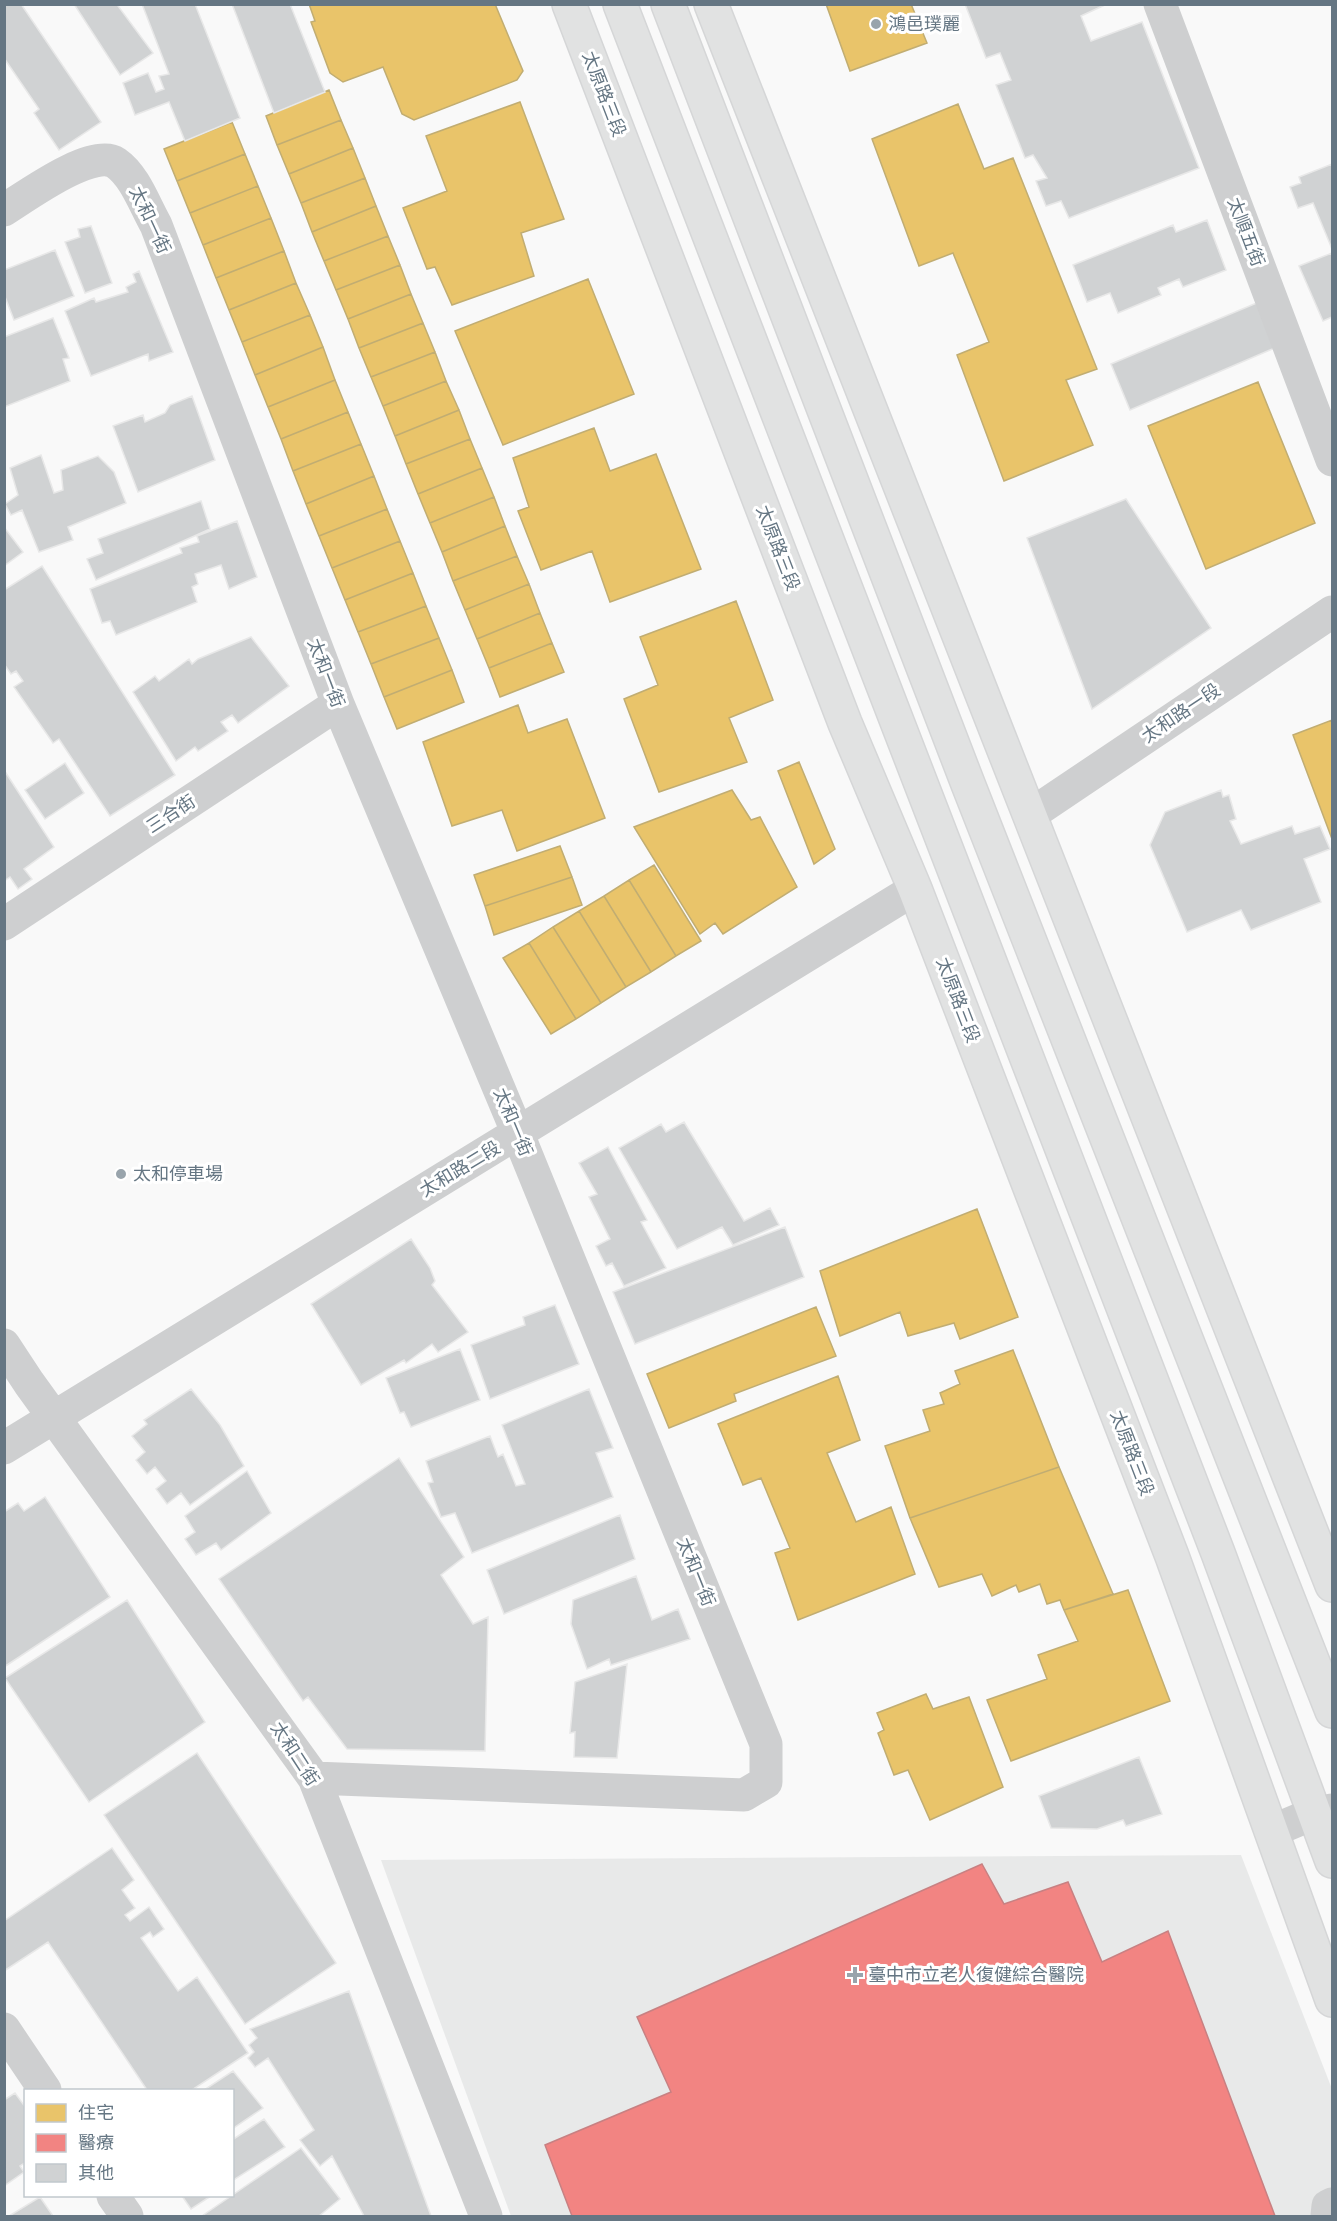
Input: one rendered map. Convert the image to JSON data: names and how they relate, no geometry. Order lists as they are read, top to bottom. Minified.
{"streets":{"main road":["太原路三段"],"street":["太和一街","太順五街","太和路一段","三合街","太和路二段","太和二街"]},"crossings":[["太原路三段","太和路二段"],["太和一街","三合街"],["太和一街","太和路二段"],["太和一街","太和二街"],["太和路二段","太和二街"]],"places":{"other":["鴻邑璞麗","太和停車場"],"health":["臺中市立老人復健綜合醫院"]},"legend":["住宅","醫療","其他"]}
